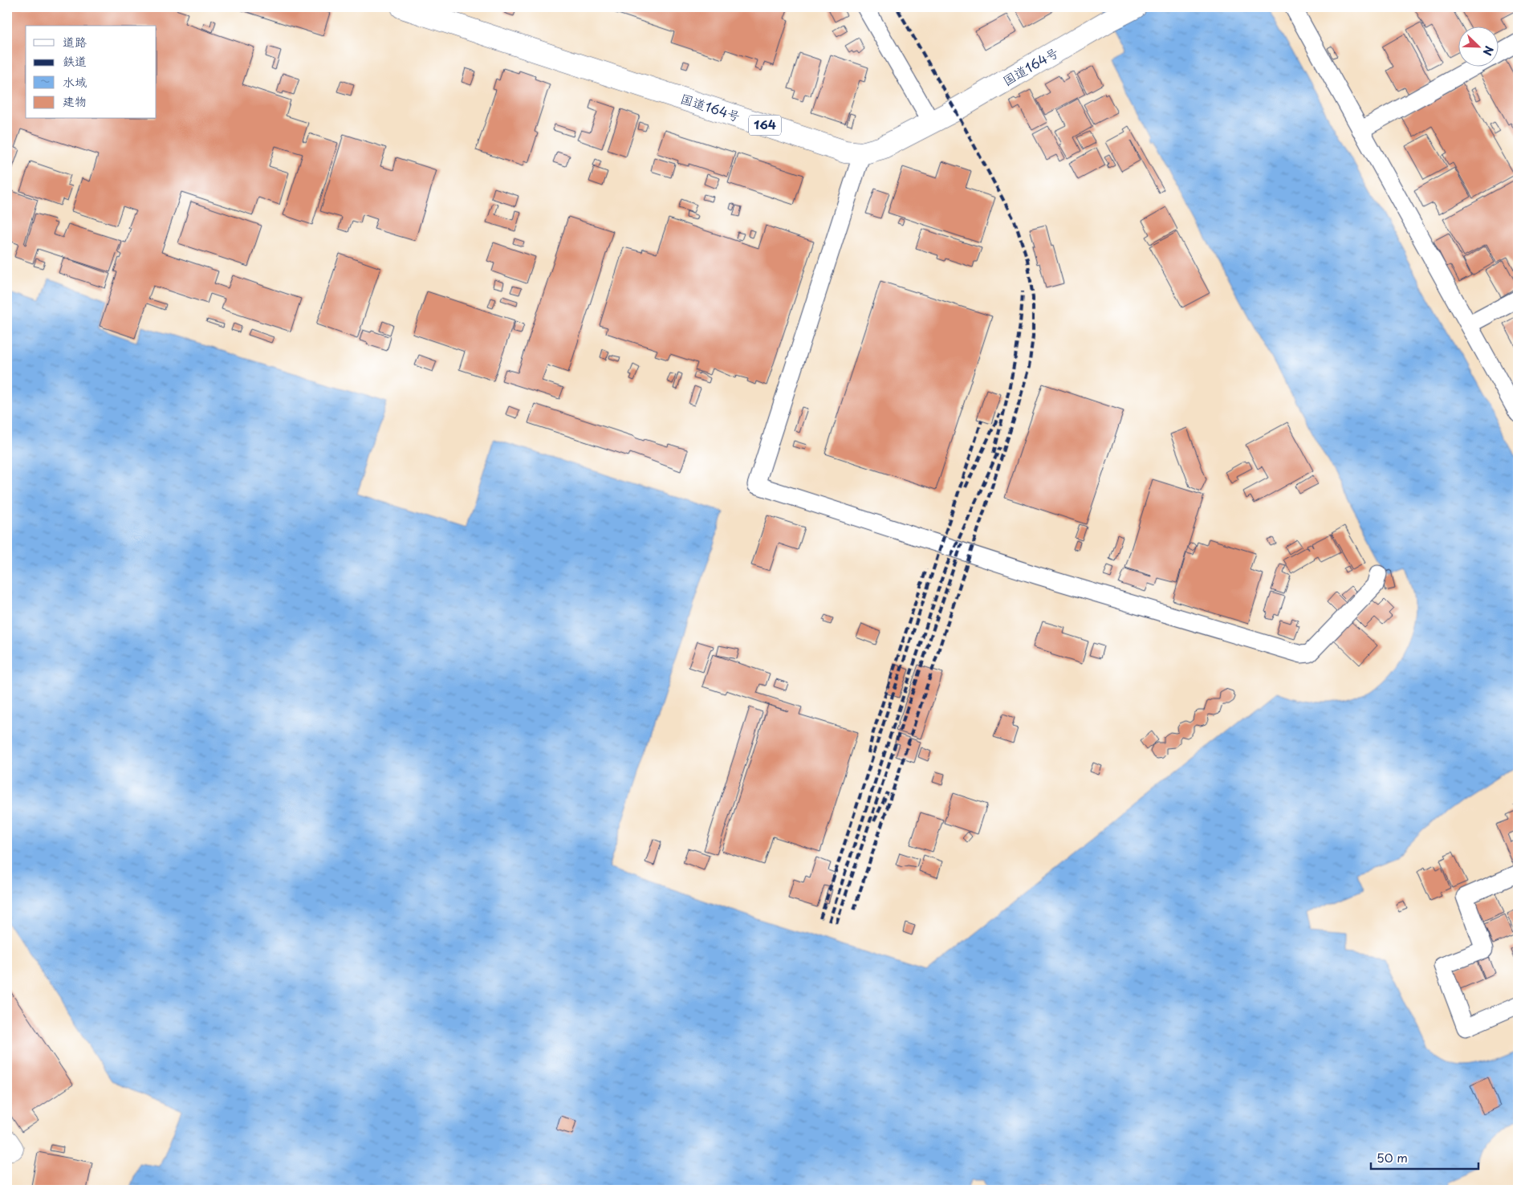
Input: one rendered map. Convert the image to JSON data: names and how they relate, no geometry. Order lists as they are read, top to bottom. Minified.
{"streets":{"highway":["国道164号","164"]},"legend":["道路","鉄道","水域","建物"],"scale_bar":"50 m","north":"bottom right"}
